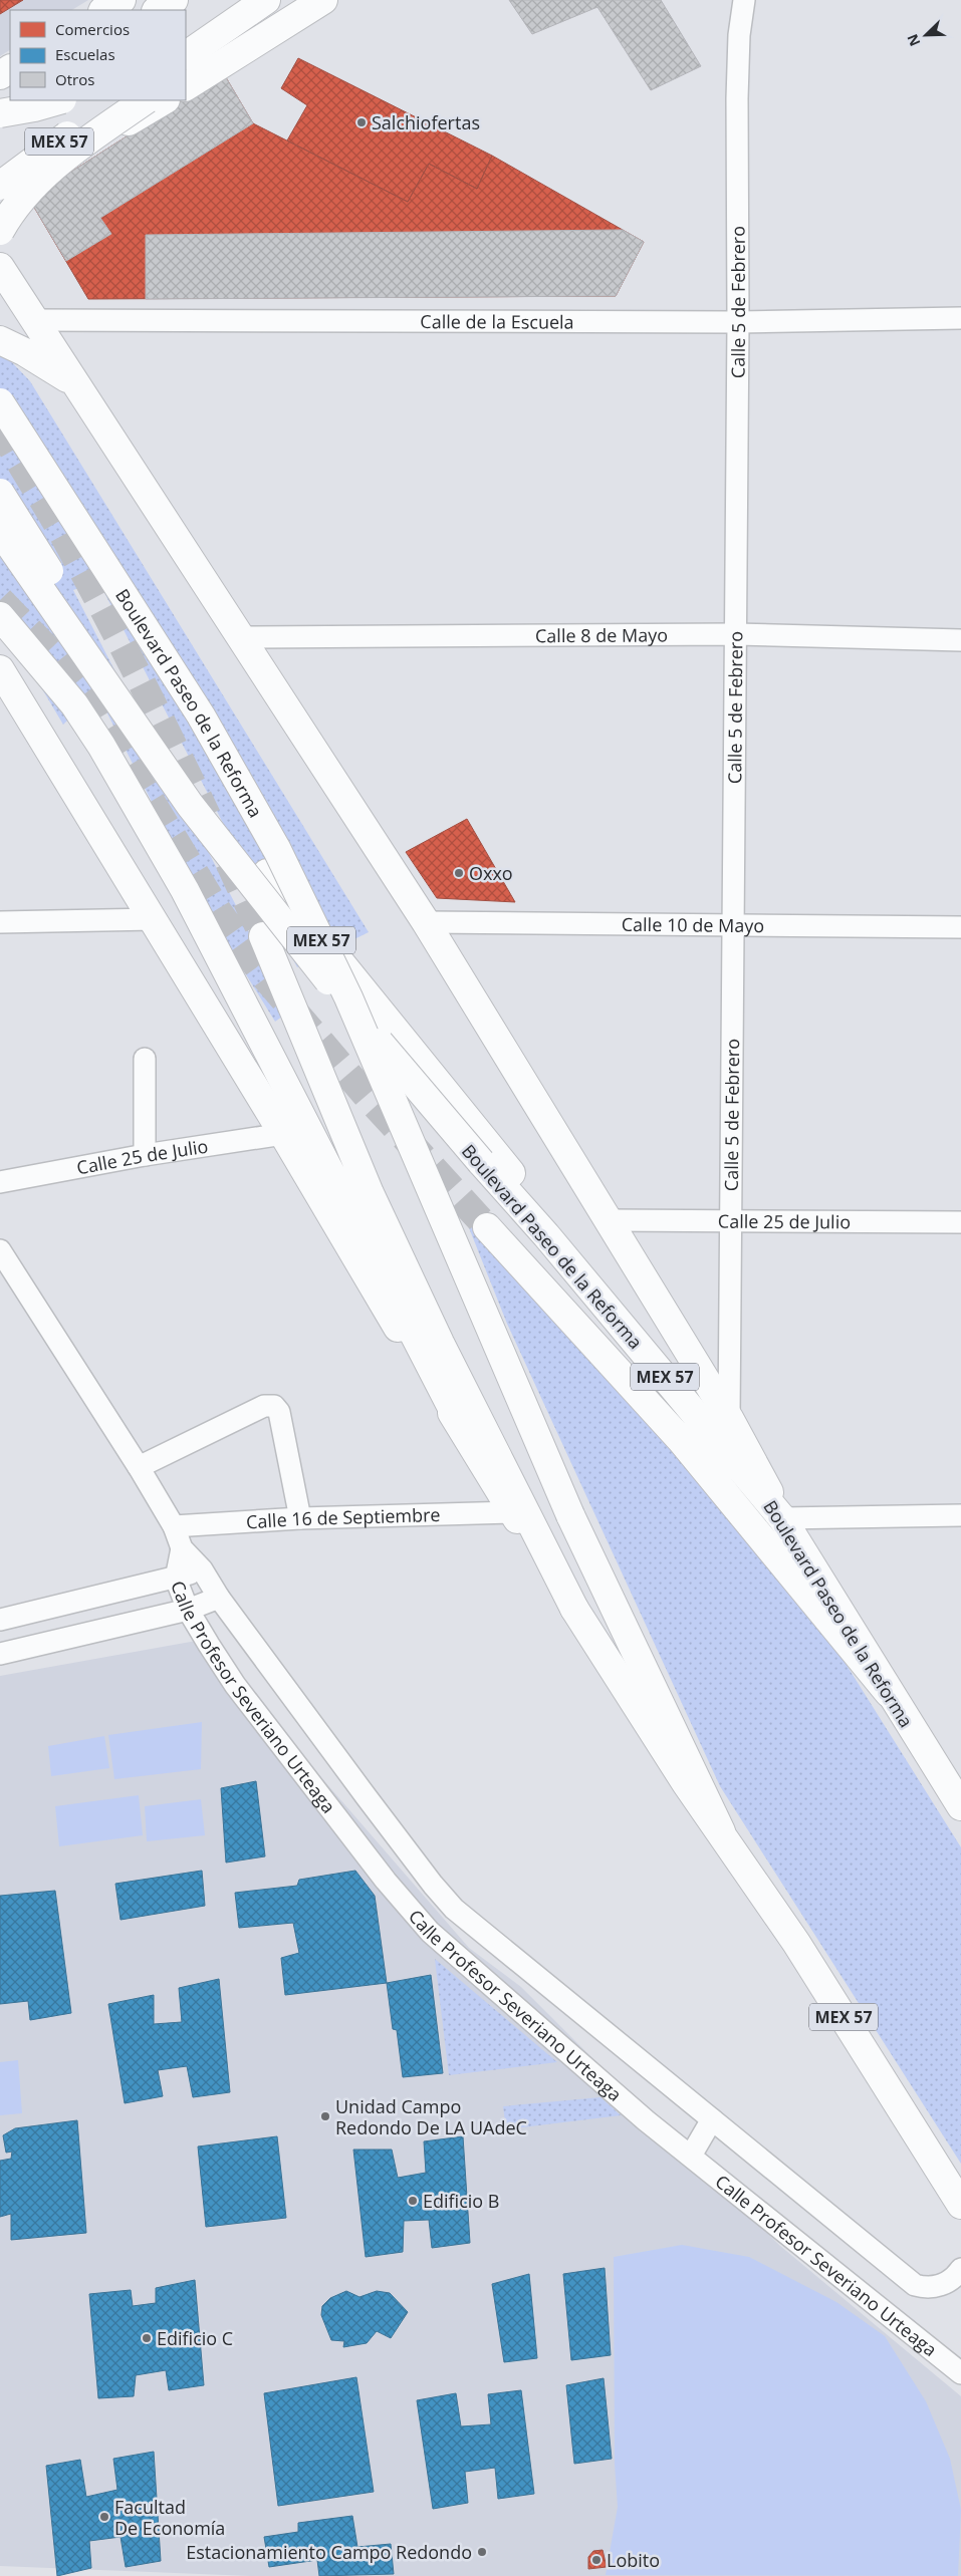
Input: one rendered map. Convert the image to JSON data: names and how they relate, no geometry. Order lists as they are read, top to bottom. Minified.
{"streets":{"main road":["MEX 57","Boulevard Paseo de la Reforma"],"street":["Calle 5 de Febrero","Calle de la Escuela","Calle 8 de Mayo","Calle 10 de Mayo","Calle 25 de Julio","Calle 16 de Septiembre","Calle Profesor Severiano Urteaga"]},"crossings":[["Calle 5 de Febrero","Calle de la Escuela"],["Calle 5 de Febrero","Calle 8 de Mayo"],["Calle 5 de Febrero","Calle 10 de Mayo"],["Calle 5 de Febrero","Calle 25 de Julio"],["Calle 16 de Septiembre","Calle Profesor Severiano Urteaga"]],"places":["Salchiofertas","Oxxo","Unidad Campo Redondo De LA UAdeC","Edificio B","Edificio C","Facultad De Economía","Estacionamiento Campo Redondo","Lobito"],"legend":["Comercios","Escuelas","Otros"],"north":"bottom left"}
